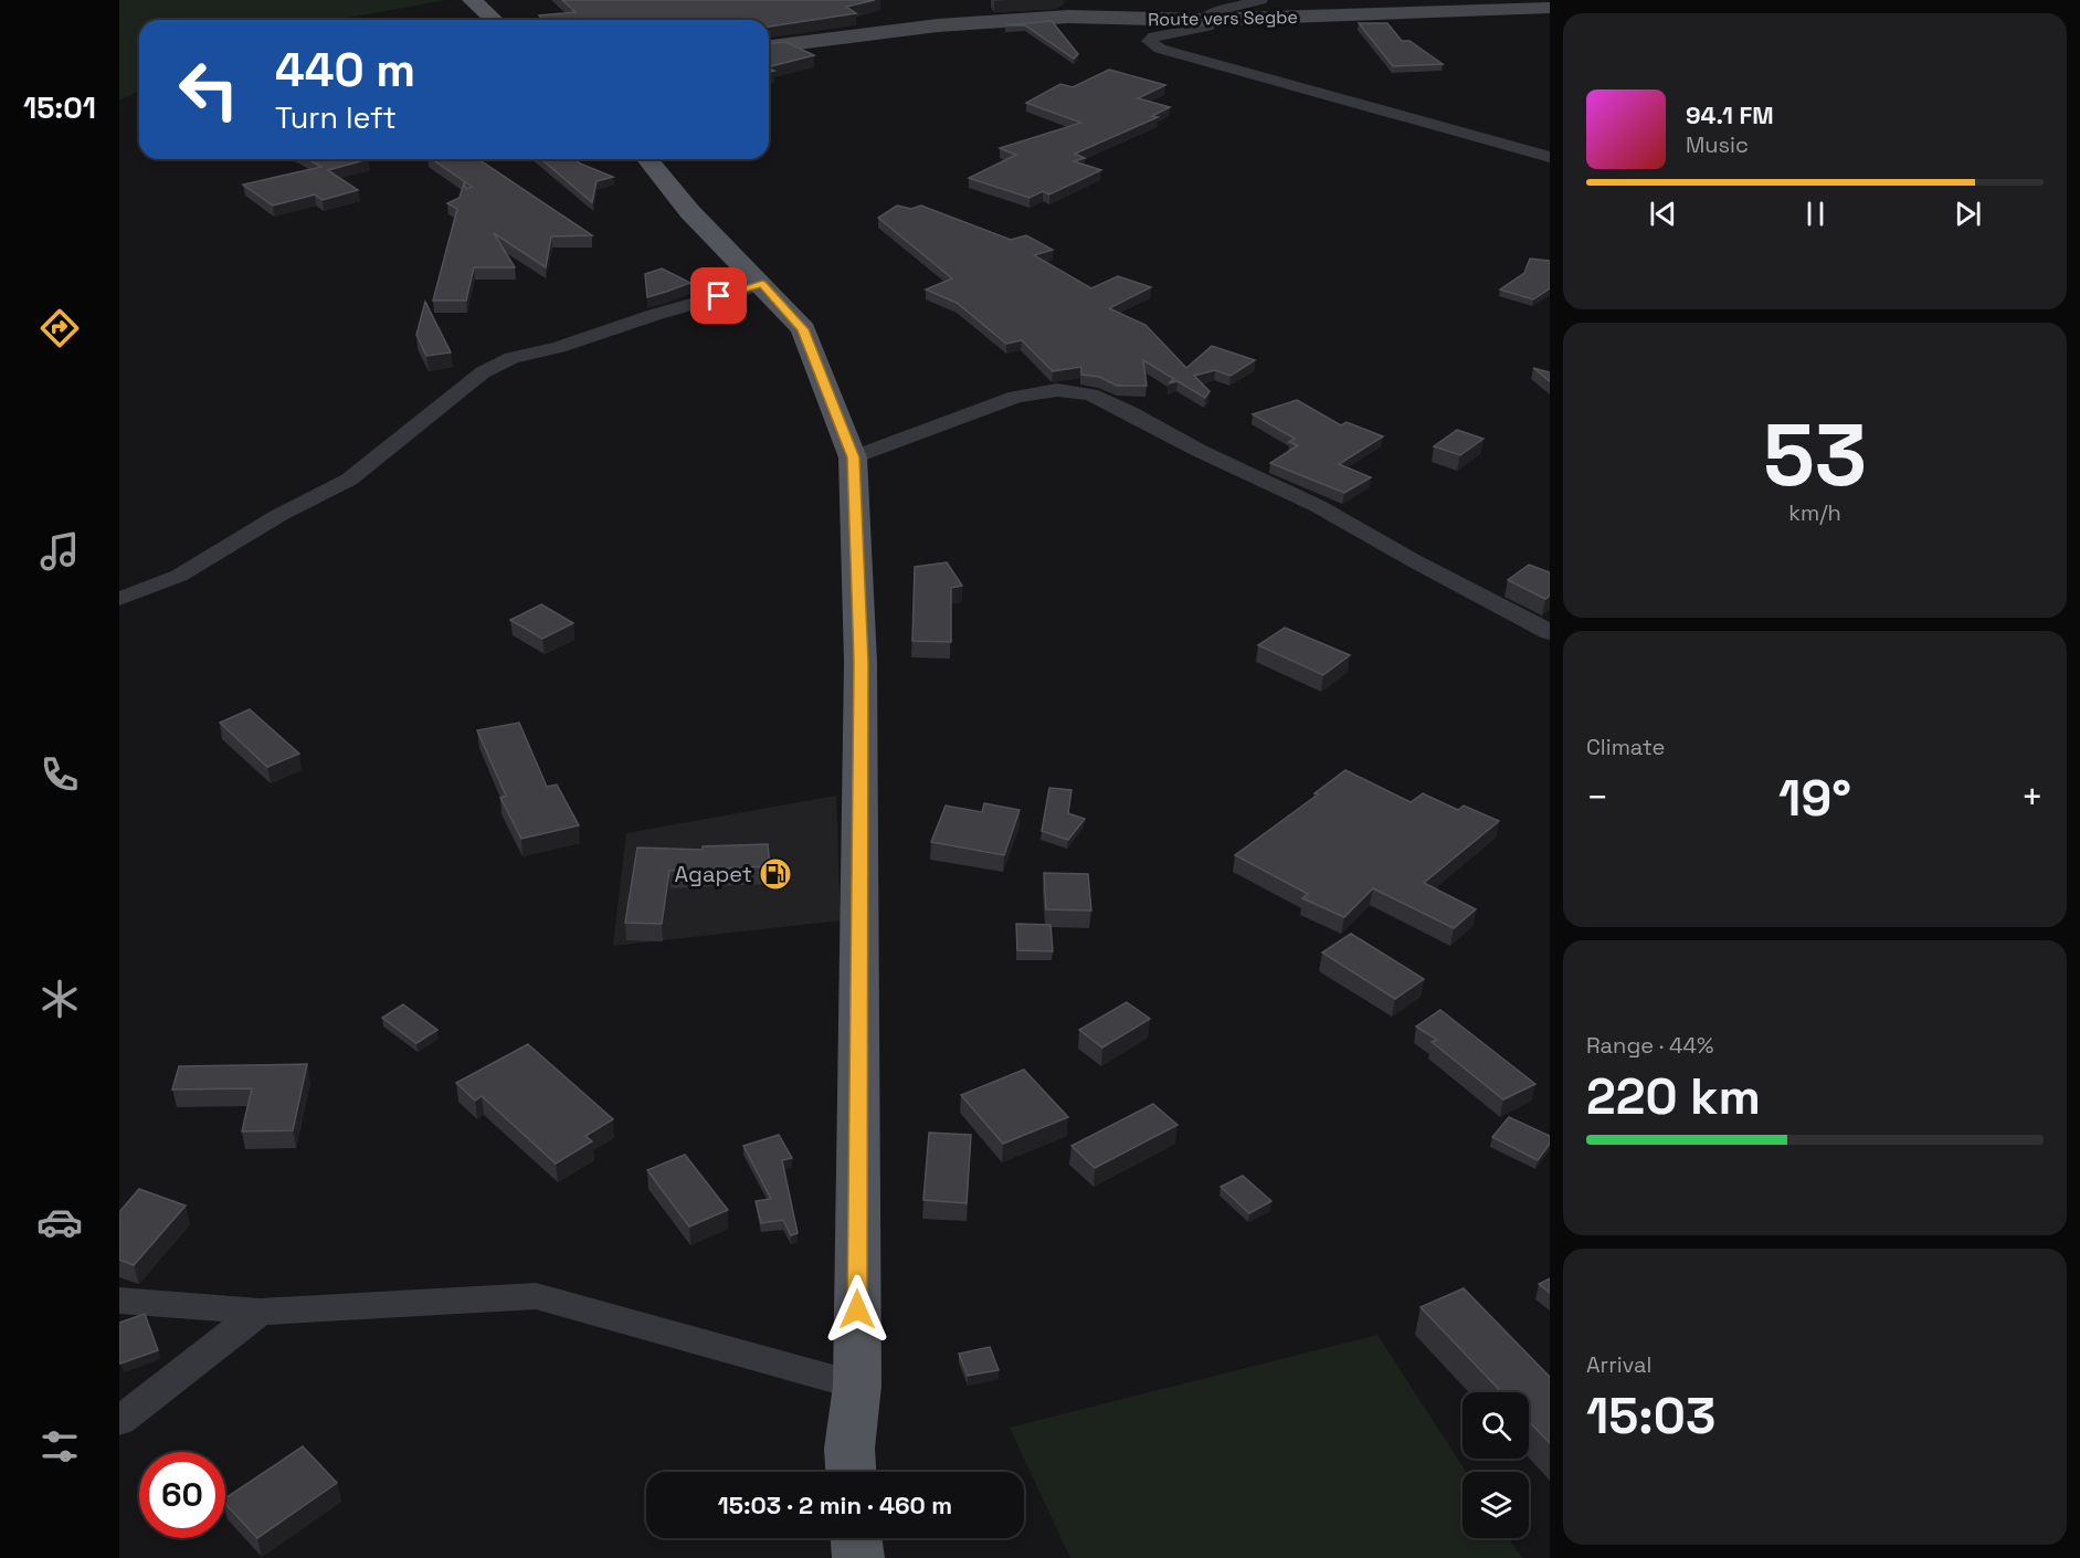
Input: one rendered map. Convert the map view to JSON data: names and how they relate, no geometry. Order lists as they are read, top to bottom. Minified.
{"streets":{"main road":["Route vers Segbe"]},"places":{"fuel station":["Agapet"]},"page":{"tabs":"15:01","turn":["440 m","Turn left"],"song":["94.1 FM","Music"],"tile":[["53","km/h"],"Climate",["Range · 44%","220 km"],["Arrival","15:03"]],"heat":["−","19°","+"],"limit":"60","trip":"15:03 · 2 min · 460 m"}}
